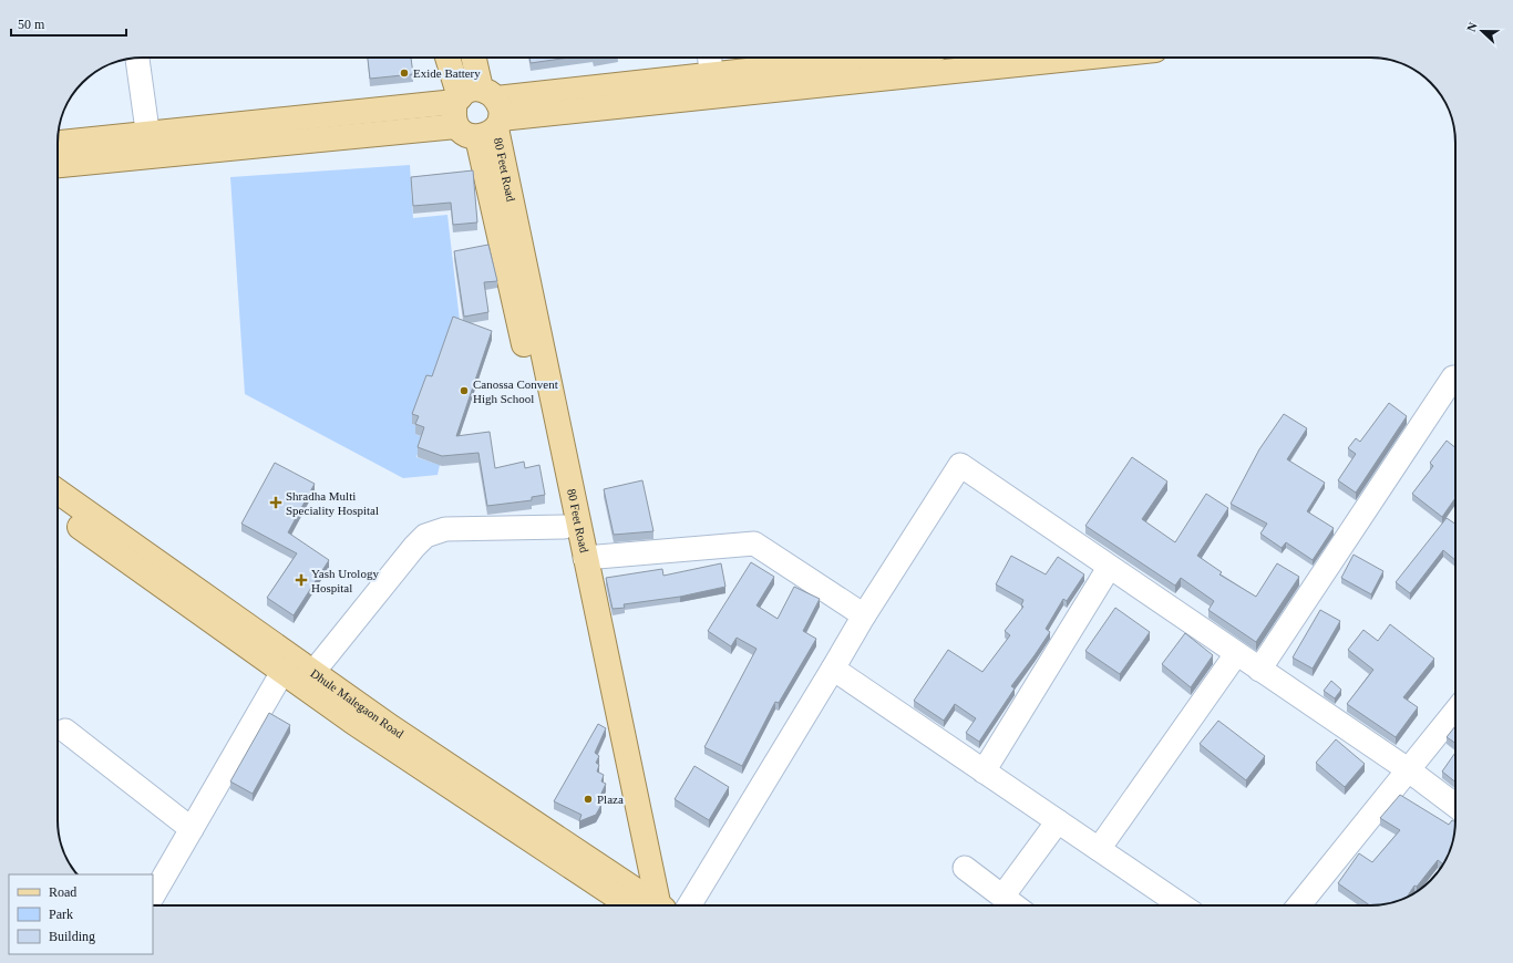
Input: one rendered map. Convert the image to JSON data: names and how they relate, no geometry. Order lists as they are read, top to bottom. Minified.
{"streets":{"main road":["80 Feet Road","Dhule Malegaon Road"]},"places":{"other":["Exide Battery","Canossa Convent High School","Plaza"],"health":["Shradha Multi Speciality Hospital","Yash Urology Hospital"]},"legend":["Road","Park","Building"],"scale_bar":"50 m","north":"left"}
